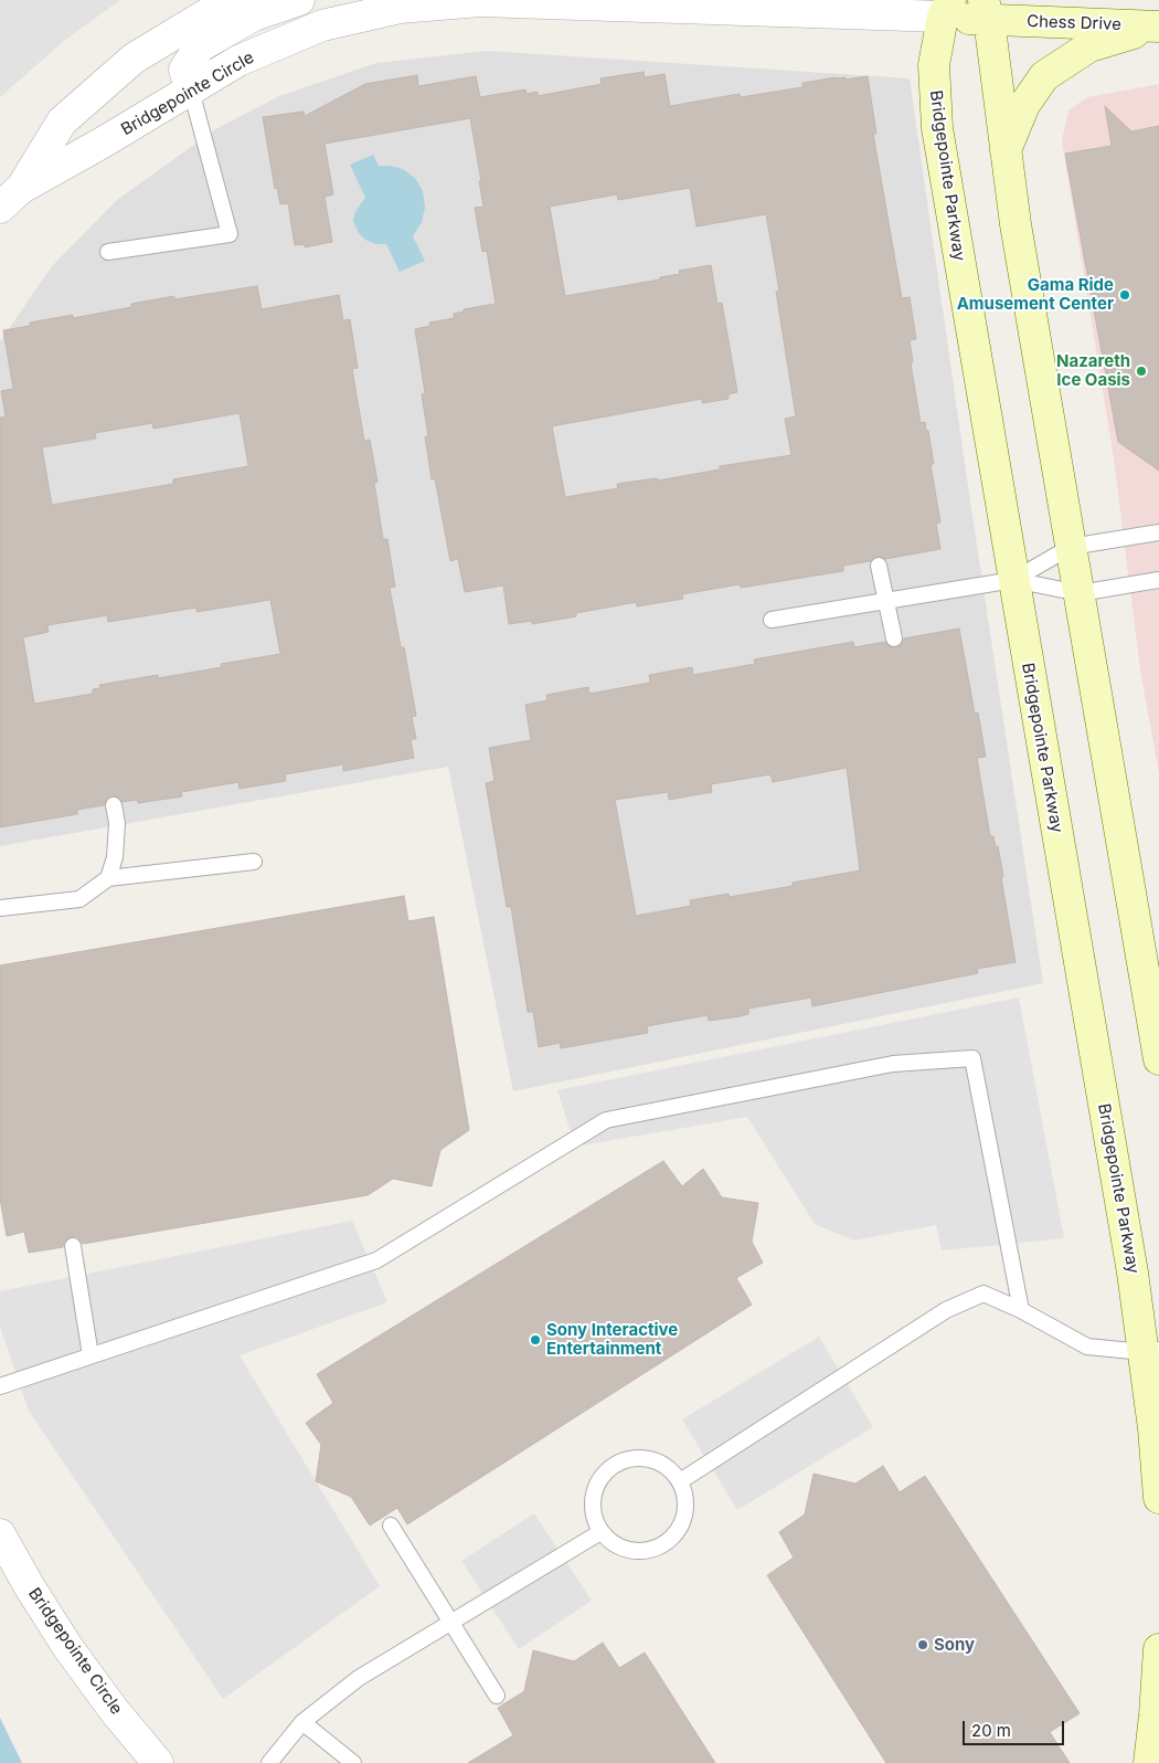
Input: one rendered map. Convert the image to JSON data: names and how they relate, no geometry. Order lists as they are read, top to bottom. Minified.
{"streets":{"main road":["Chess Drive","Bridgepointe Circle","Bridgepointe Parkway"]},"crossings":[["Chess Drive","Bridgepointe Circle"],["Bridgepointe Circle","Bridgepointe Parkway"]],"places":["Gama Ride Amusement Center","Nazareth Ice Oasis","Sony Interactive Entertainment","Sony"],"scale_bar":"20 m"}
